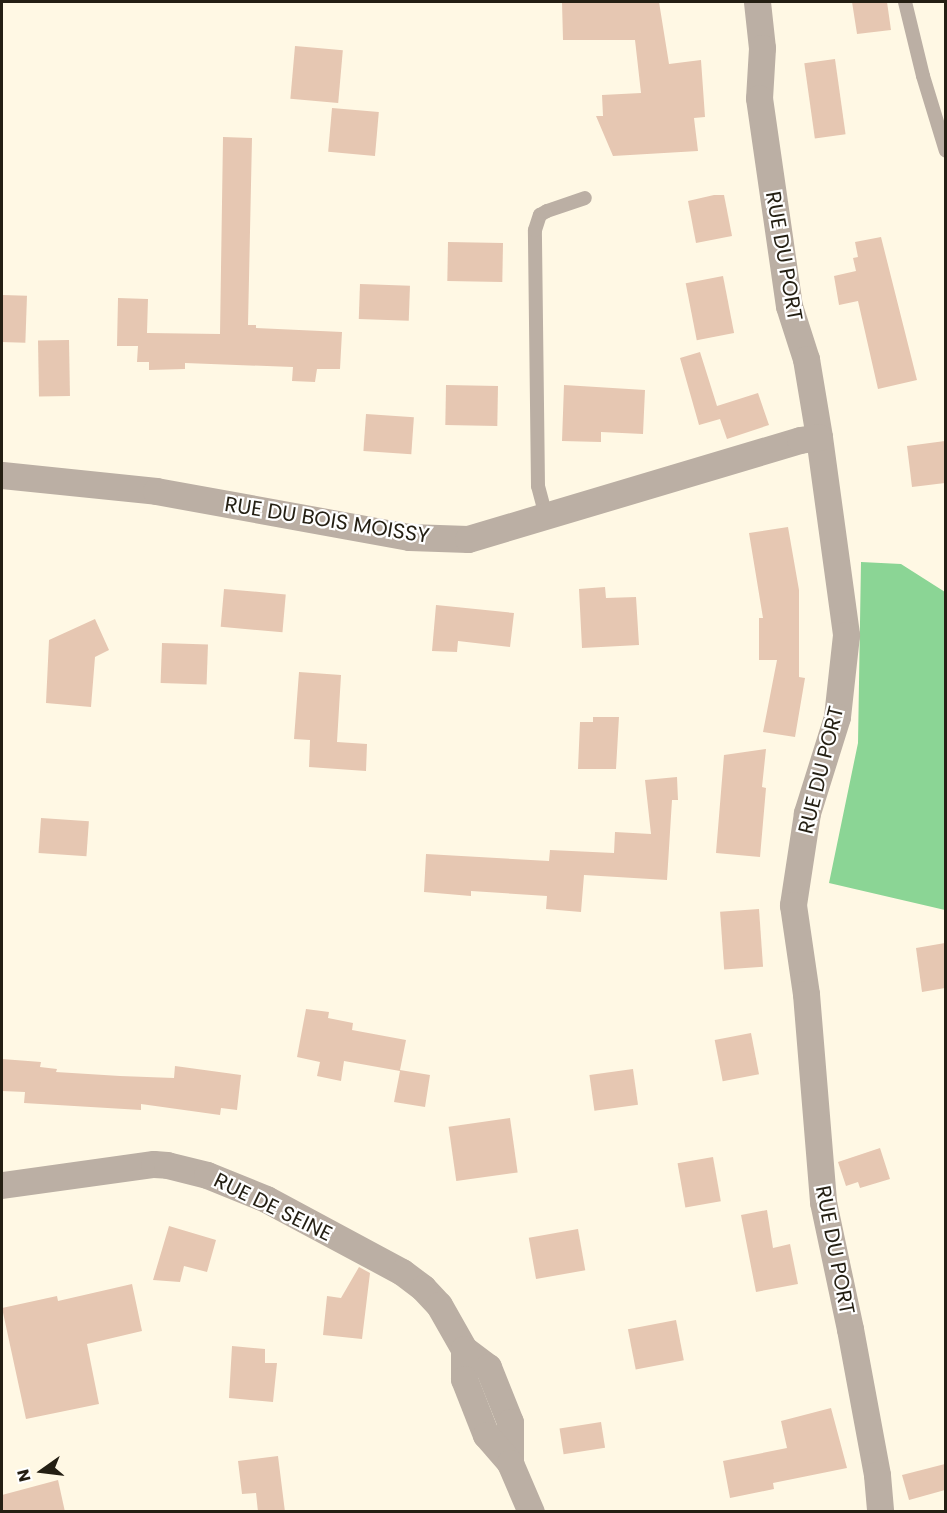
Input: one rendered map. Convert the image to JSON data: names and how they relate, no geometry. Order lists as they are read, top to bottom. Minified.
{"streets":{"street":["RUE DU PORT","RUE DU BOIS MOISSY","RUE DE SEINE"]},"crossings":[["RUE DU PORT","RUE DU BOIS MOISSY"]],"north":"left"}
